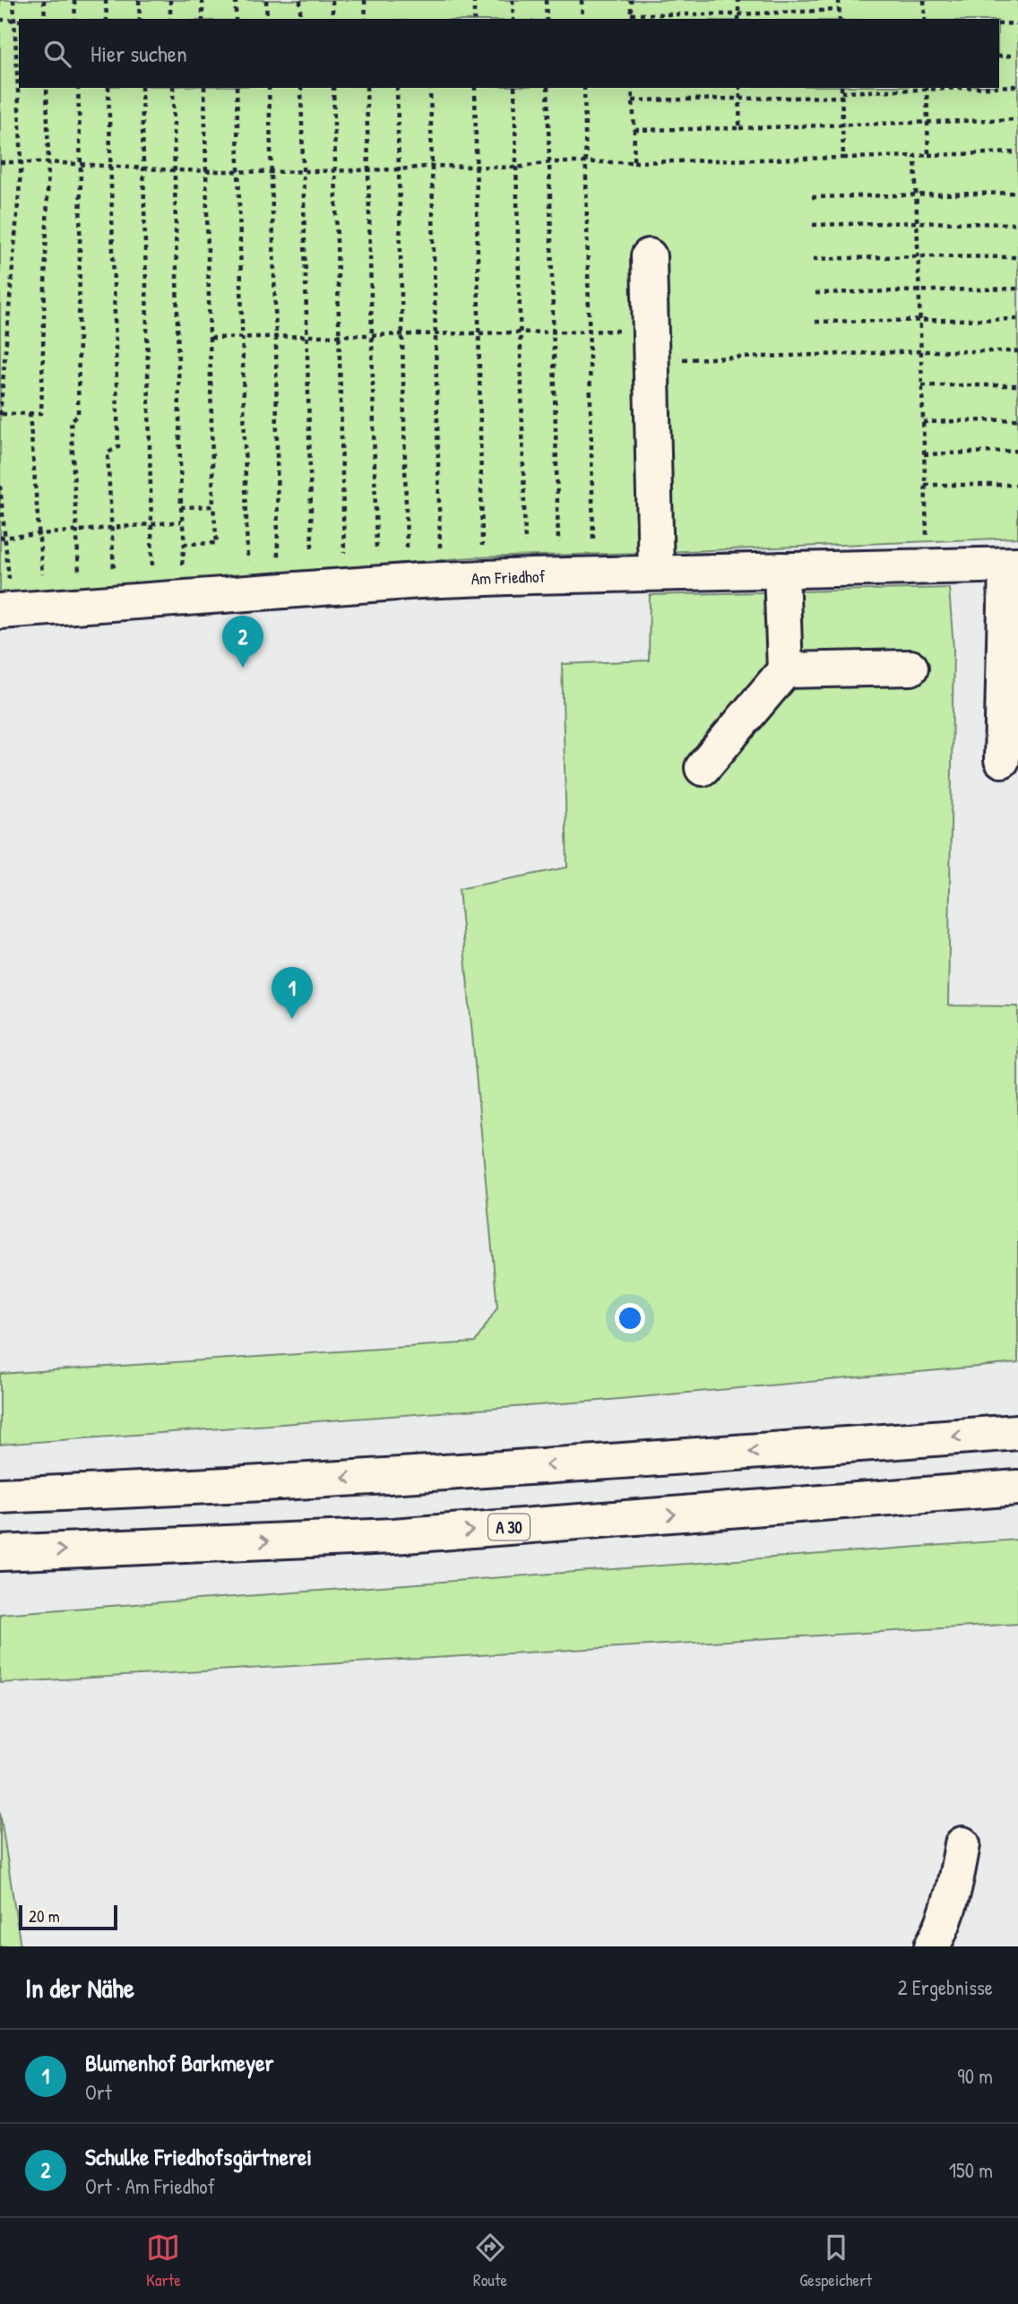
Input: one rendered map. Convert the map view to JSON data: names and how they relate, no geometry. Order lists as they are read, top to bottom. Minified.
{"streets":{"main road":["Am Friedhof","A 30"]},"scale_bar":"20 m","page":{"search":"Hier suchen","pins":["2","1"],"scale":"20 m","heading":["In der Nähe","2 Ergebnisse"],"list":[{"mark":"1","name":"Blumenhof Barkmeyer","note":"Ort","value":"90 m"},{"mark":"2","name":"Schulke Friedhofsgärtnerei","note":"Ort · Am Friedhof","value":"150 m"}],"nav":["Karte","Route","Gespeichert"]}}
